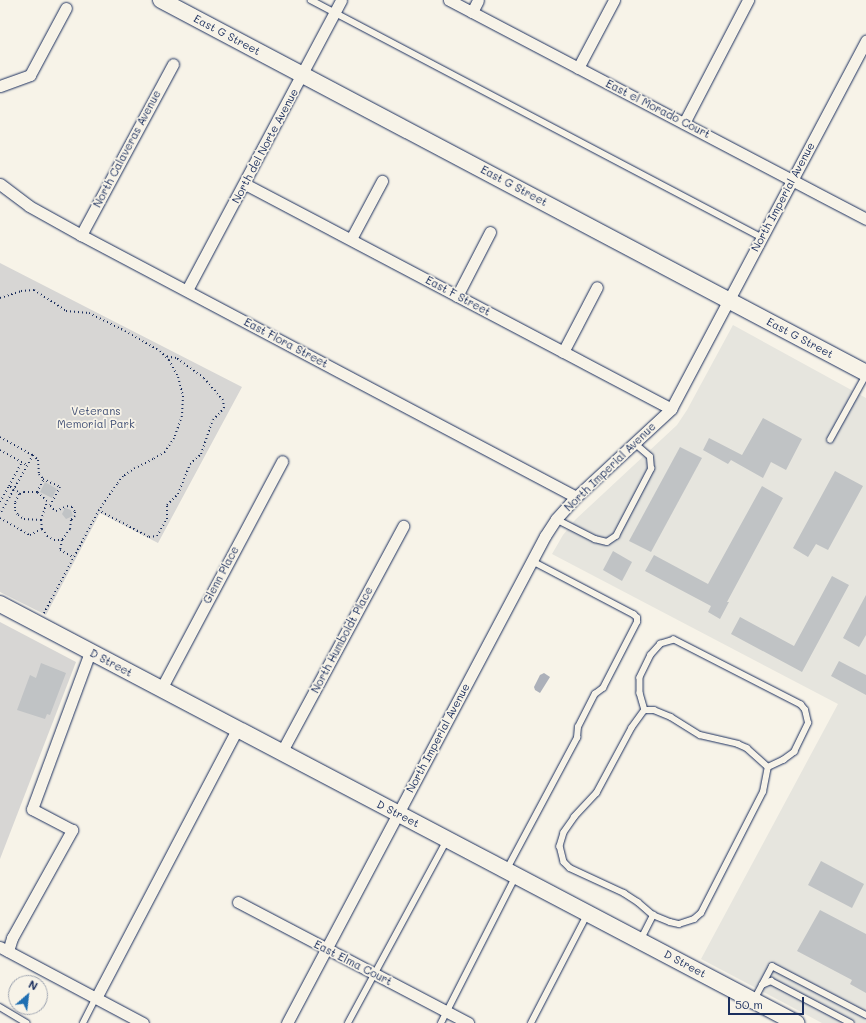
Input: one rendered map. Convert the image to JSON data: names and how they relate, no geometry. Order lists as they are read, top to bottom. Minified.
{"streets":{"street":["East G Street","East el Morado Court","North del Norte Avenue","North Calaveras Avenue","North Imperial Avenue","East F Street","East Flora Street","Glenn Place","North Humboldt Place","D Street","East Elma Court"]},"crossings":[["East G Street","North del Norte Avenue"],["East G Street","North Imperial Avenue"],["East el Morado Court","North Imperial Avenue"],["North del Norte Avenue","East F Street"],["North del Norte Avenue","East Flora Street"],["North Calaveras Avenue","East Flora Street"],["North Imperial Avenue","East F Street"],["North Imperial Avenue","East Flora Street"],["North Imperial Avenue","D Street"],["North Imperial Avenue","East Elma Court"],["Glenn Place","D Street"],["North Humboldt Place","D Street"]],"parks":["Veterans Memorial Park"],"scale_bar":"50 m","north":"top right"}
